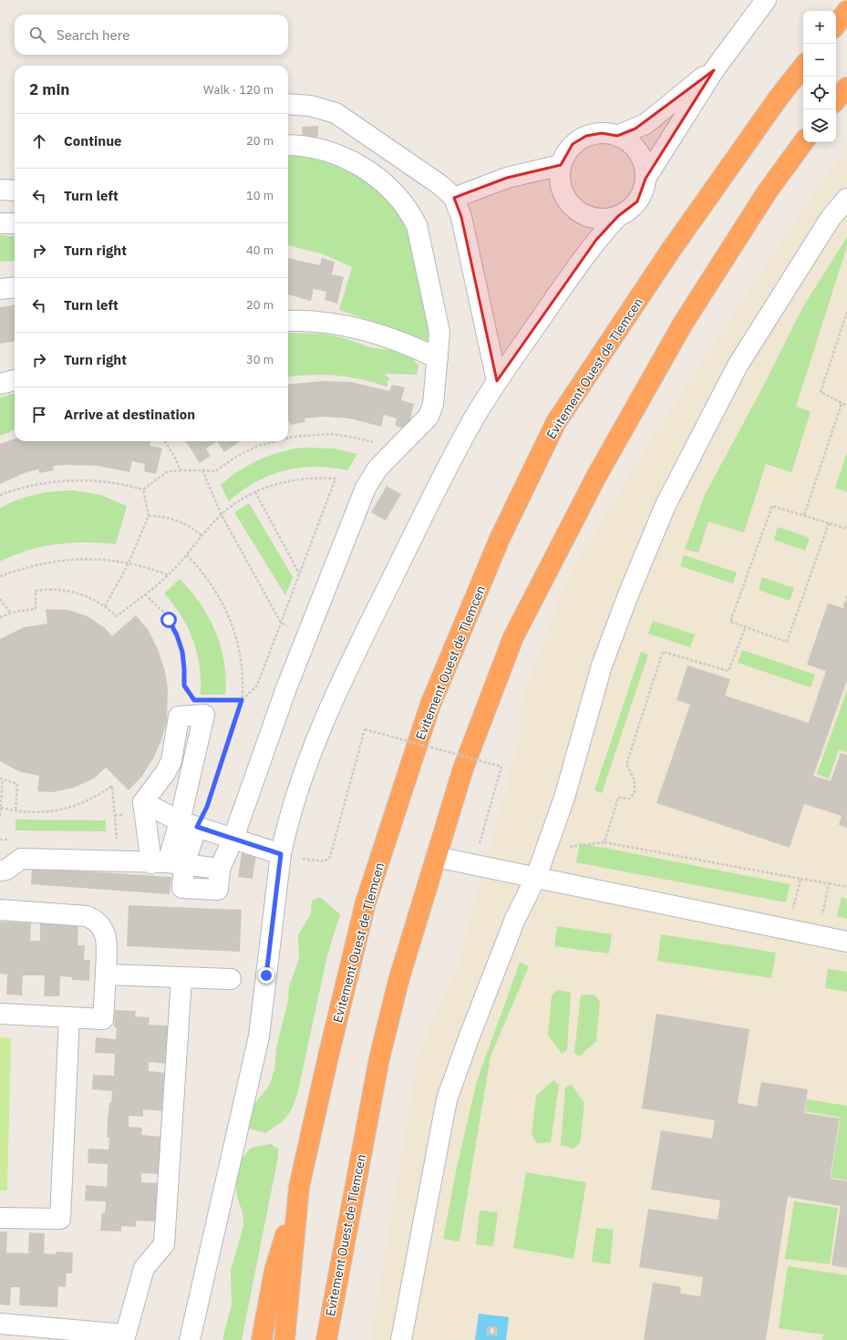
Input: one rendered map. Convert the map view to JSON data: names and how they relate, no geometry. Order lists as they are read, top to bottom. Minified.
{"streets":{"highway":["Evitement Ouest de Tlemcen"]},"page":{"map_buttons":["+","−"],"search":"Search here","heading":["2 min","Walk · 120 m"],"list":[["Continue","20 m"],["Turn left","10 m"],["Turn right","40 m"],["Turn left","20 m"],["Turn right","30 m"],"Arrive at destination"]}}
